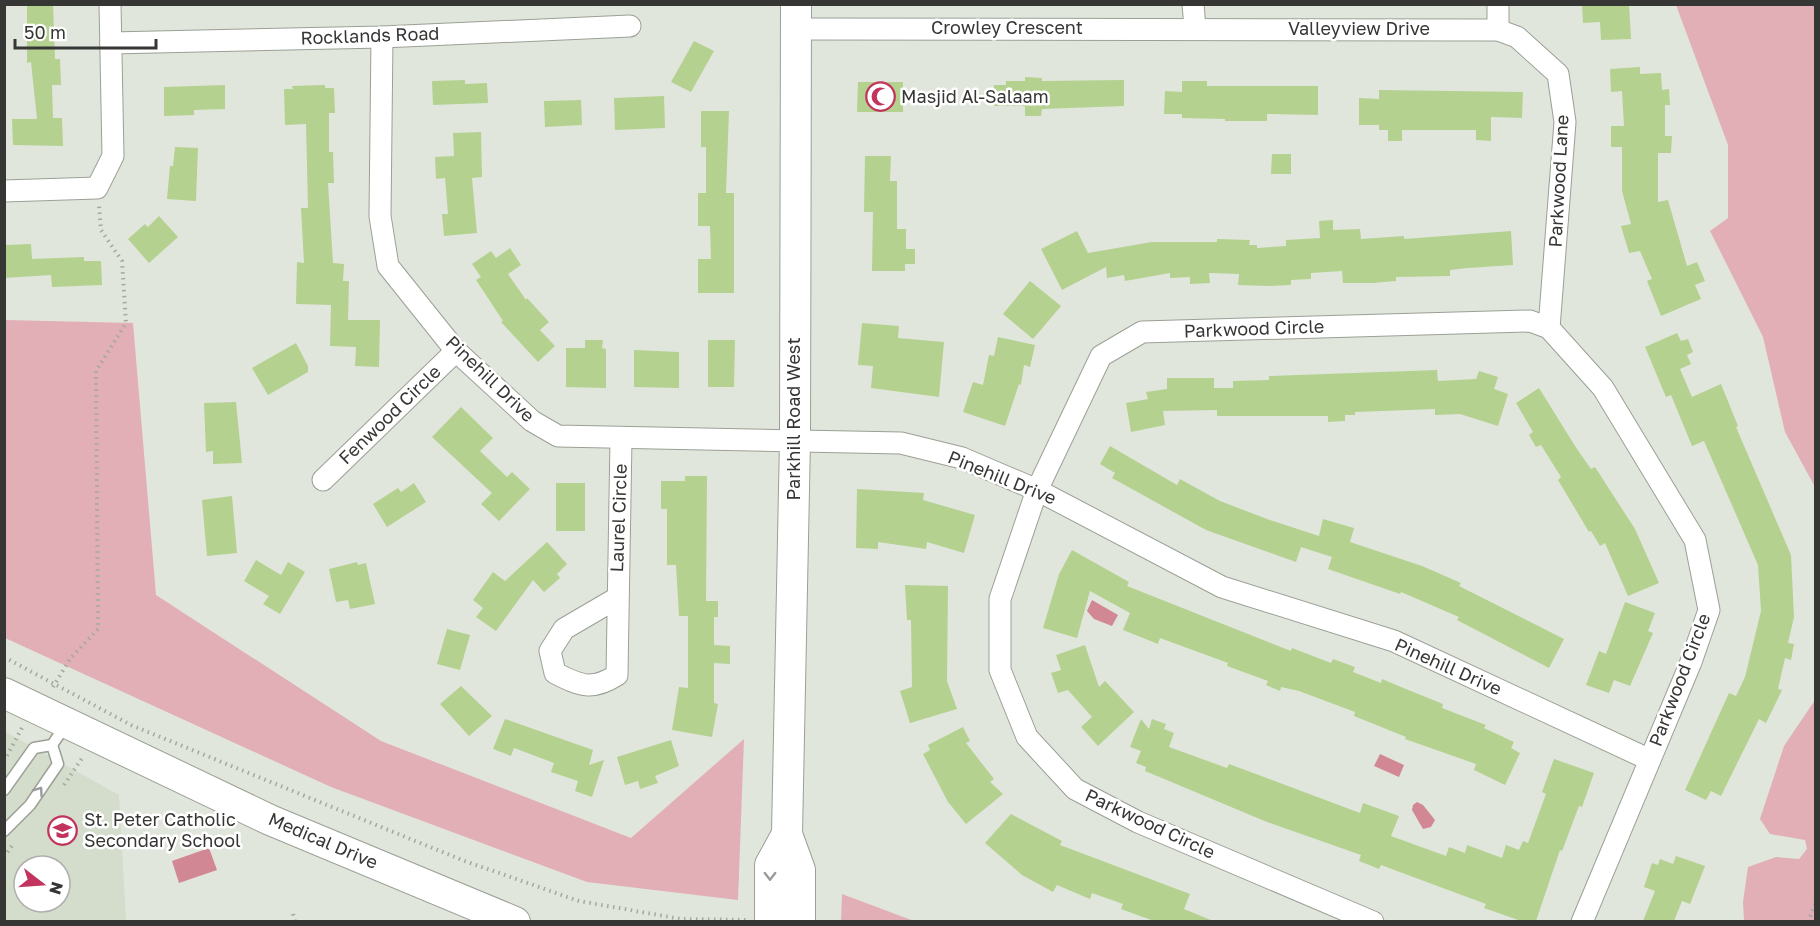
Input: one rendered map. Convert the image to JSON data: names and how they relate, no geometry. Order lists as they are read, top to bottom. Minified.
{"streets":{"main road":["Parkhill Road West","Medical Drive"],"street":["Crowley Crescent","Valleyview Drive","Rocklands Road","Parkwood Lane","Parkwood Circle","Pinehill Drive","Fenwood Circle","Laurel Circle"]},"crossings":[["Crowley Crescent","Valleyview Drive"],["Crowley Crescent","Parkhill Road West"],["Valleyview Drive","Parkwood Lane"],["Rocklands Road","Pinehill Drive"],["Parkwood Lane","Parkwood Circle"],["Parkwood Circle","Pinehill Drive"],["Pinehill Drive","Fenwood Circle"],["Pinehill Drive","Parkhill Road West"],["Pinehill Drive","Laurel Circle"]],"places":{"mosque":["Masjid Al-Salaam"],"school or university":["St. Peter Catholic Secondary School"]},"scale_bar":"50 m","north":"right"}
